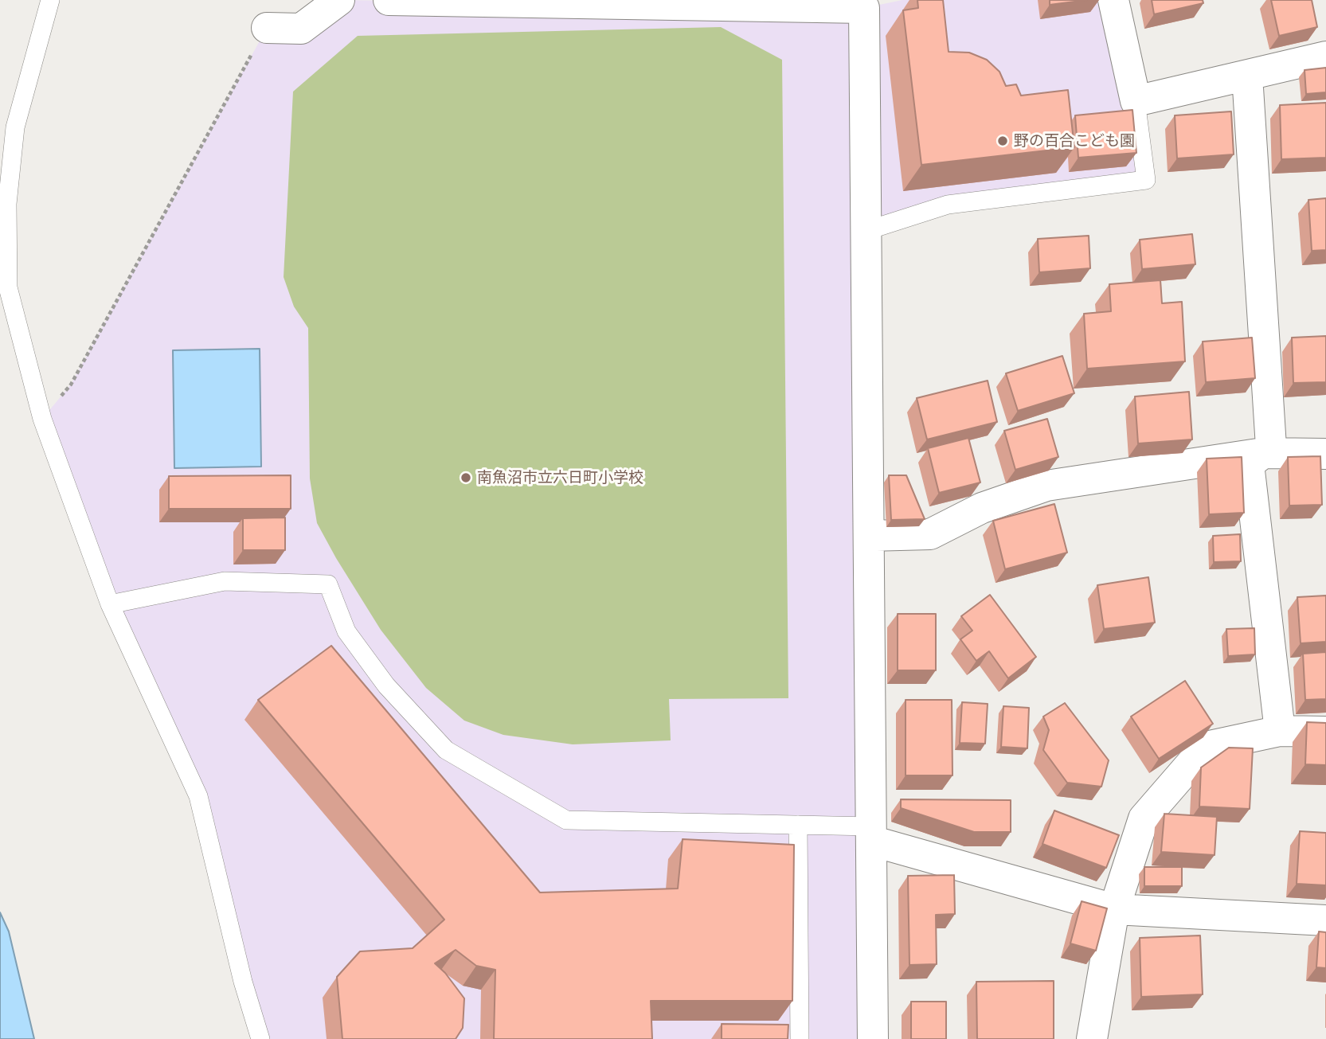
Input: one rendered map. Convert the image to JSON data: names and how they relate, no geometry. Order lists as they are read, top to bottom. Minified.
{"places":["野の百合こども園","南魚沼市立六日町小学校"]}
